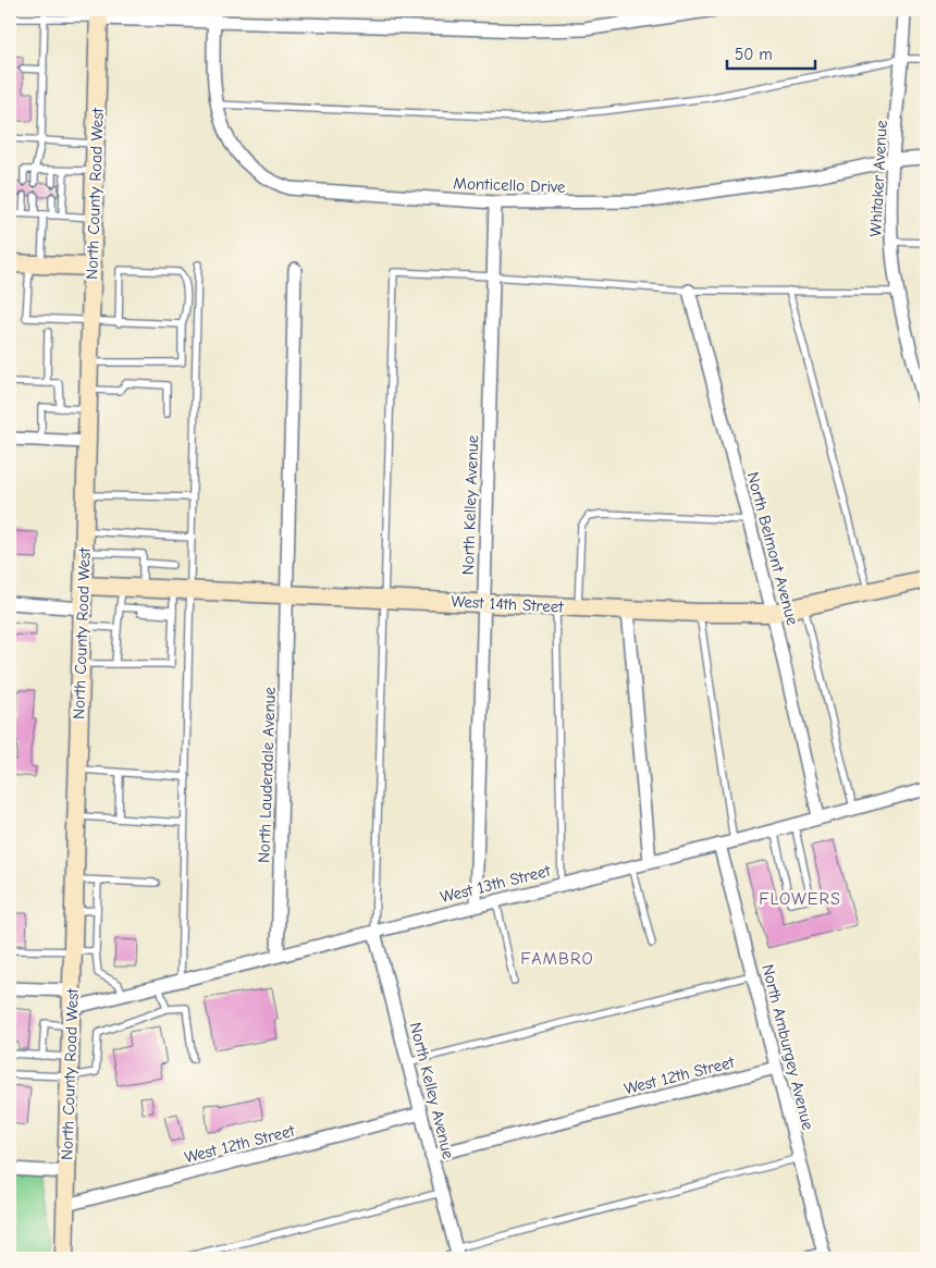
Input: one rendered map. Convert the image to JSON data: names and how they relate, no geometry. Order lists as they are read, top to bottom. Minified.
{"streets":{"main road":["North County Road West","West 14th Street"],"street":["Whitaker Avenue","Monticello Drive","North Kelley Avenue","North Belmont Avenue","North Lauderdale Avenue","West 13th Street","North Amburgey Avenue","West 12th Street"]},"crossings":[["Whitaker Avenue","Monticello Drive"],["Monticello Drive","North Kelley Avenue"],["North County Road West","West 14th Street"],["North County Road West","West 13th Street"],["North County Road West","West 12th Street"],["North Kelley Avenue","West 14th Street"],["North Kelley Avenue","West 13th Street"],["North Kelley Avenue","West 12th Street"],["North Belmont Avenue","West 14th Street"],["North Belmont Avenue","West 13th Street"],["West 14th Street","North Lauderdale Avenue"],["North Lauderdale Avenue","West 13th Street"],["West 13th Street","North Amburgey Avenue"],["North Amburgey Avenue","West 12th Street"]],"districts":["FLOWERS","FAMBRO"],"scale_bar":"50 m"}
